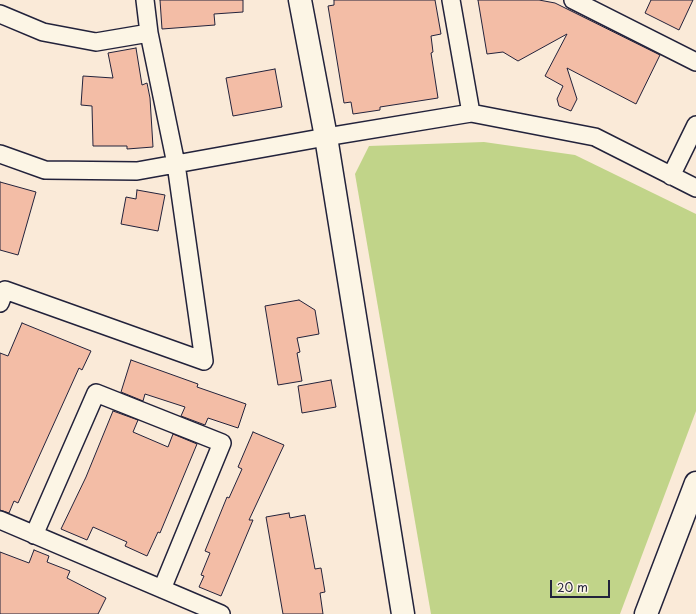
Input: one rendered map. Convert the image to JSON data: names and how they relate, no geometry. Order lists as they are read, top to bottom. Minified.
{"scale_bar":"20 m"}
